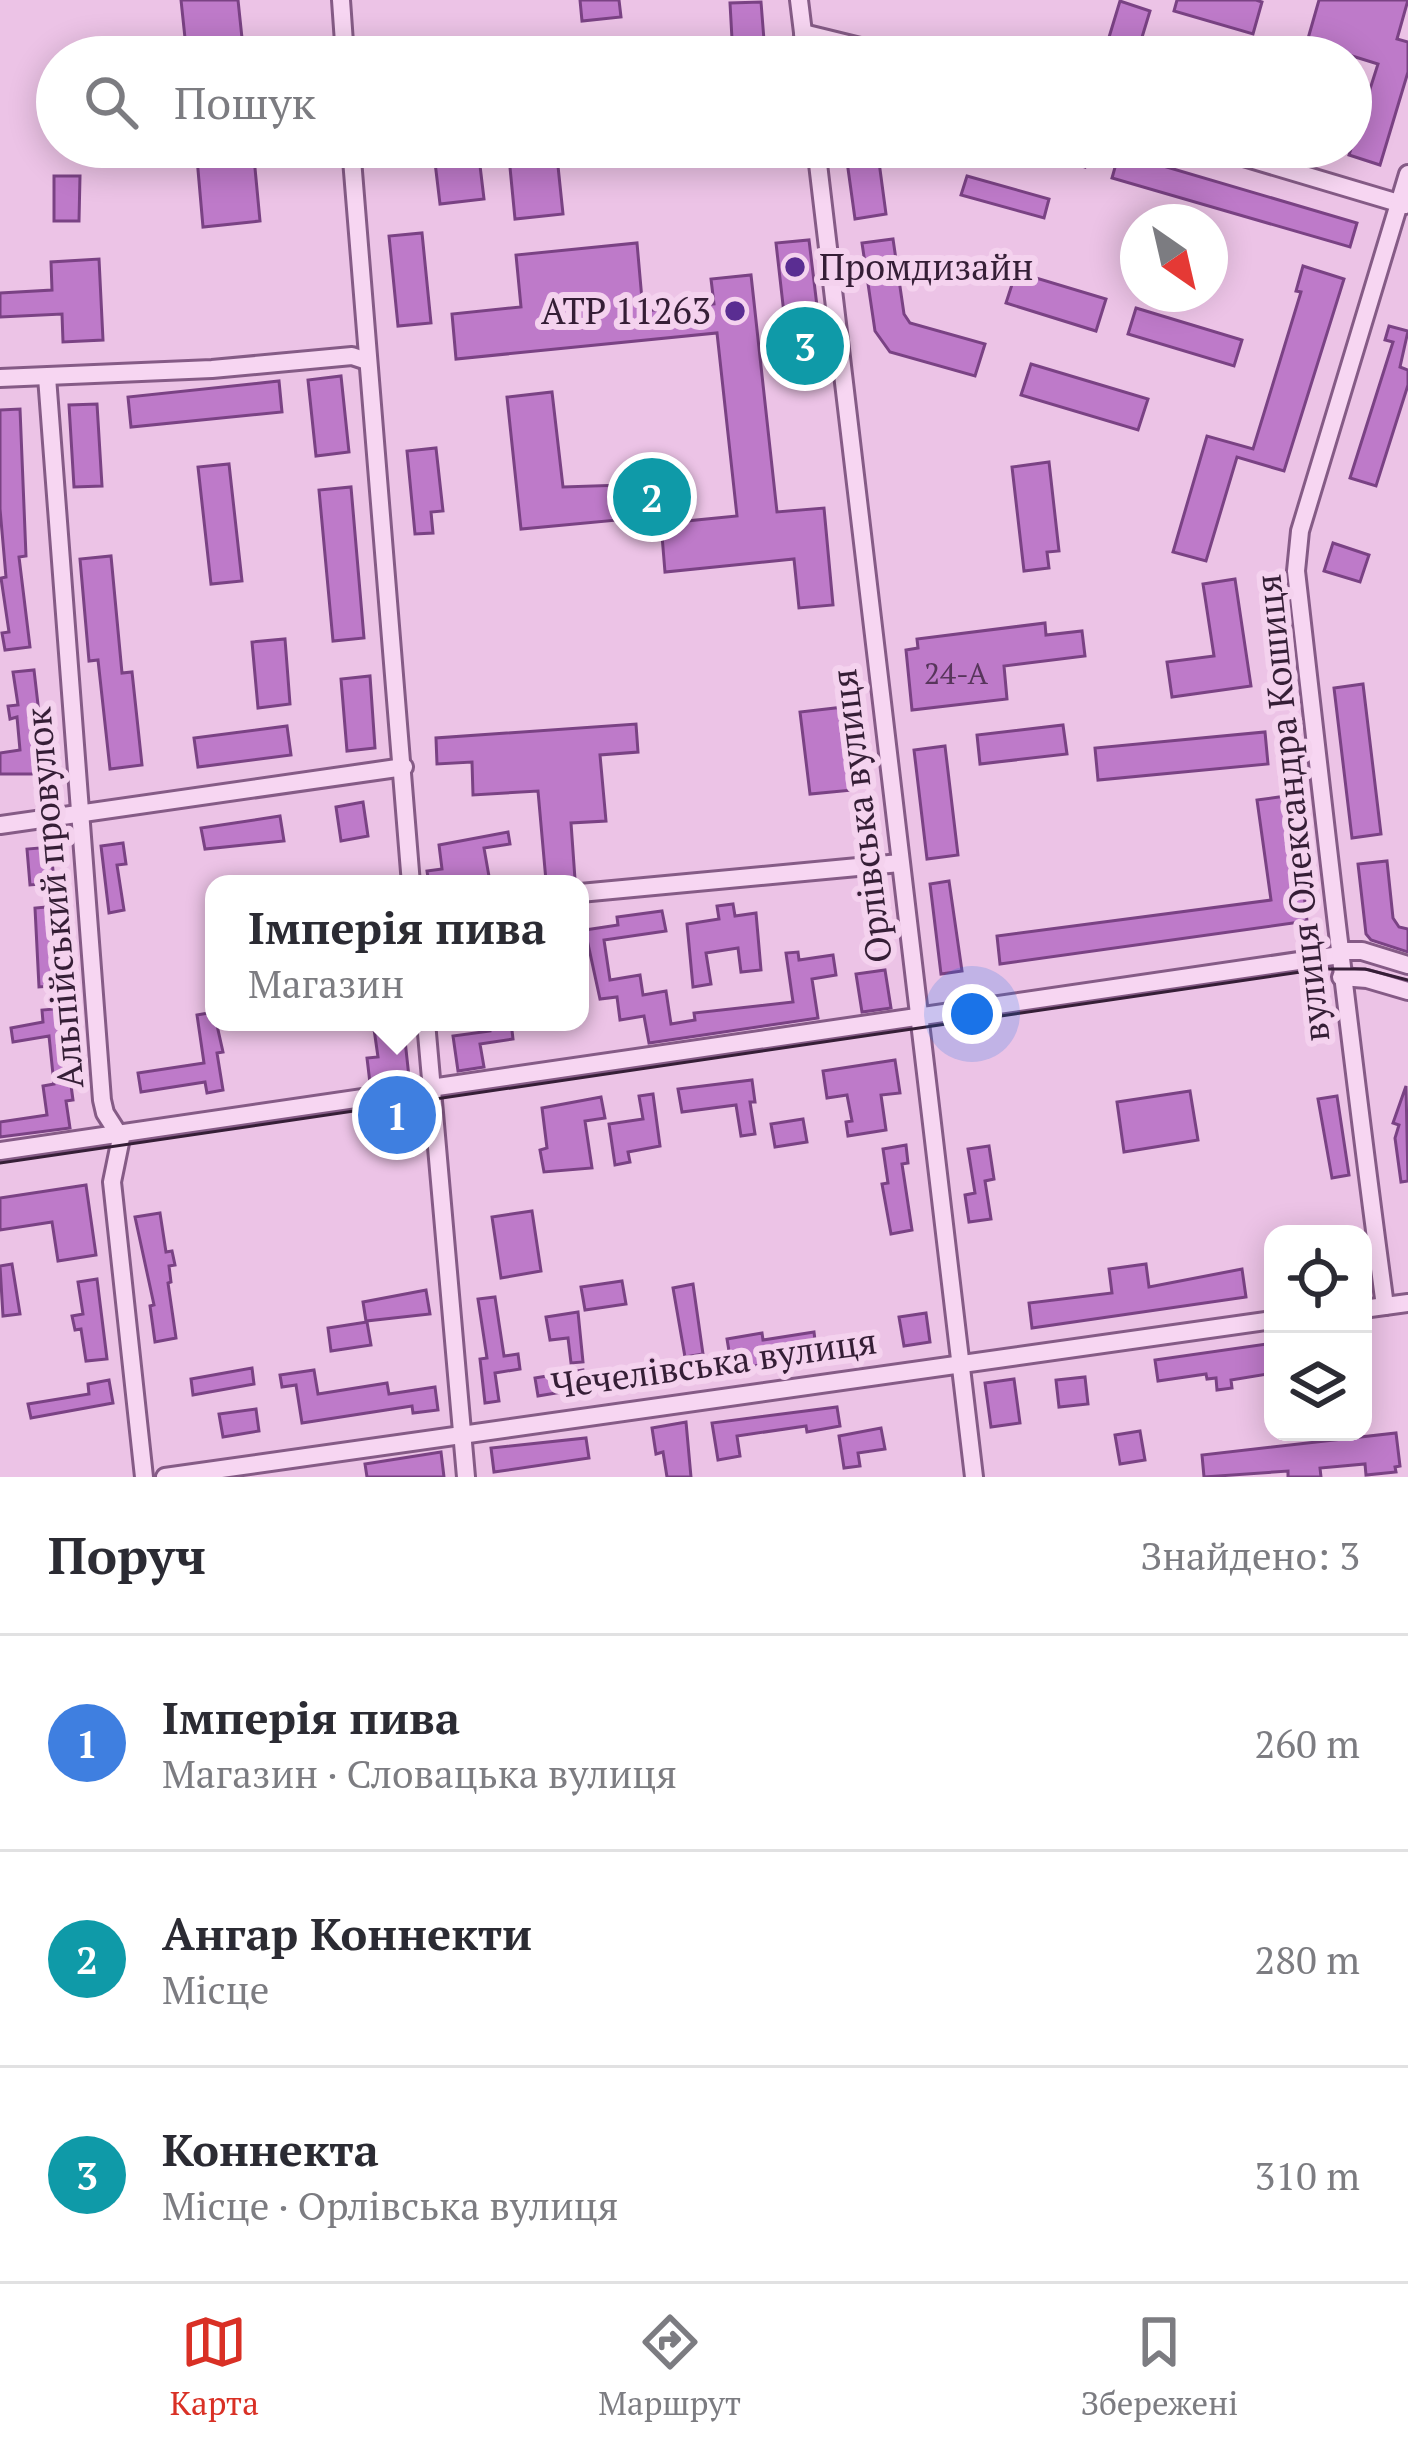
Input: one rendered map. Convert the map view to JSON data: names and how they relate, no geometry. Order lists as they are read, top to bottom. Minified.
{"streets":{"street":["вулиця Олександра Кошиця","Орлівська вулиця","Альпійський провулок","Чечелівська вулиця"]},"crossings":[["Орлівська вулиця","Чечелівська вулиця"]],"places":["Промдизайн","ATP 11263"],"house_numbers":["24-А"],"north":"bottom right","page":{"search":"Пошук","pins":["3","2","1"],"popup":["Імперія пива","Магазин"],"heading":["Поруч","Знайдено: 3"],"list":[{"mark":"1","name":"Імперія пива","note":"Магазин · Словацька вулиця","value":"260 m"},{"mark":"2","name":"Ангар Коннекти","note":"Місце","value":"280 m"},{"mark":"3","name":"Коннекта","note":"Місце · Орлівська вулиця","value":"310 m"}],"nav":["Карта","Маршрут","Збережені"]}}
